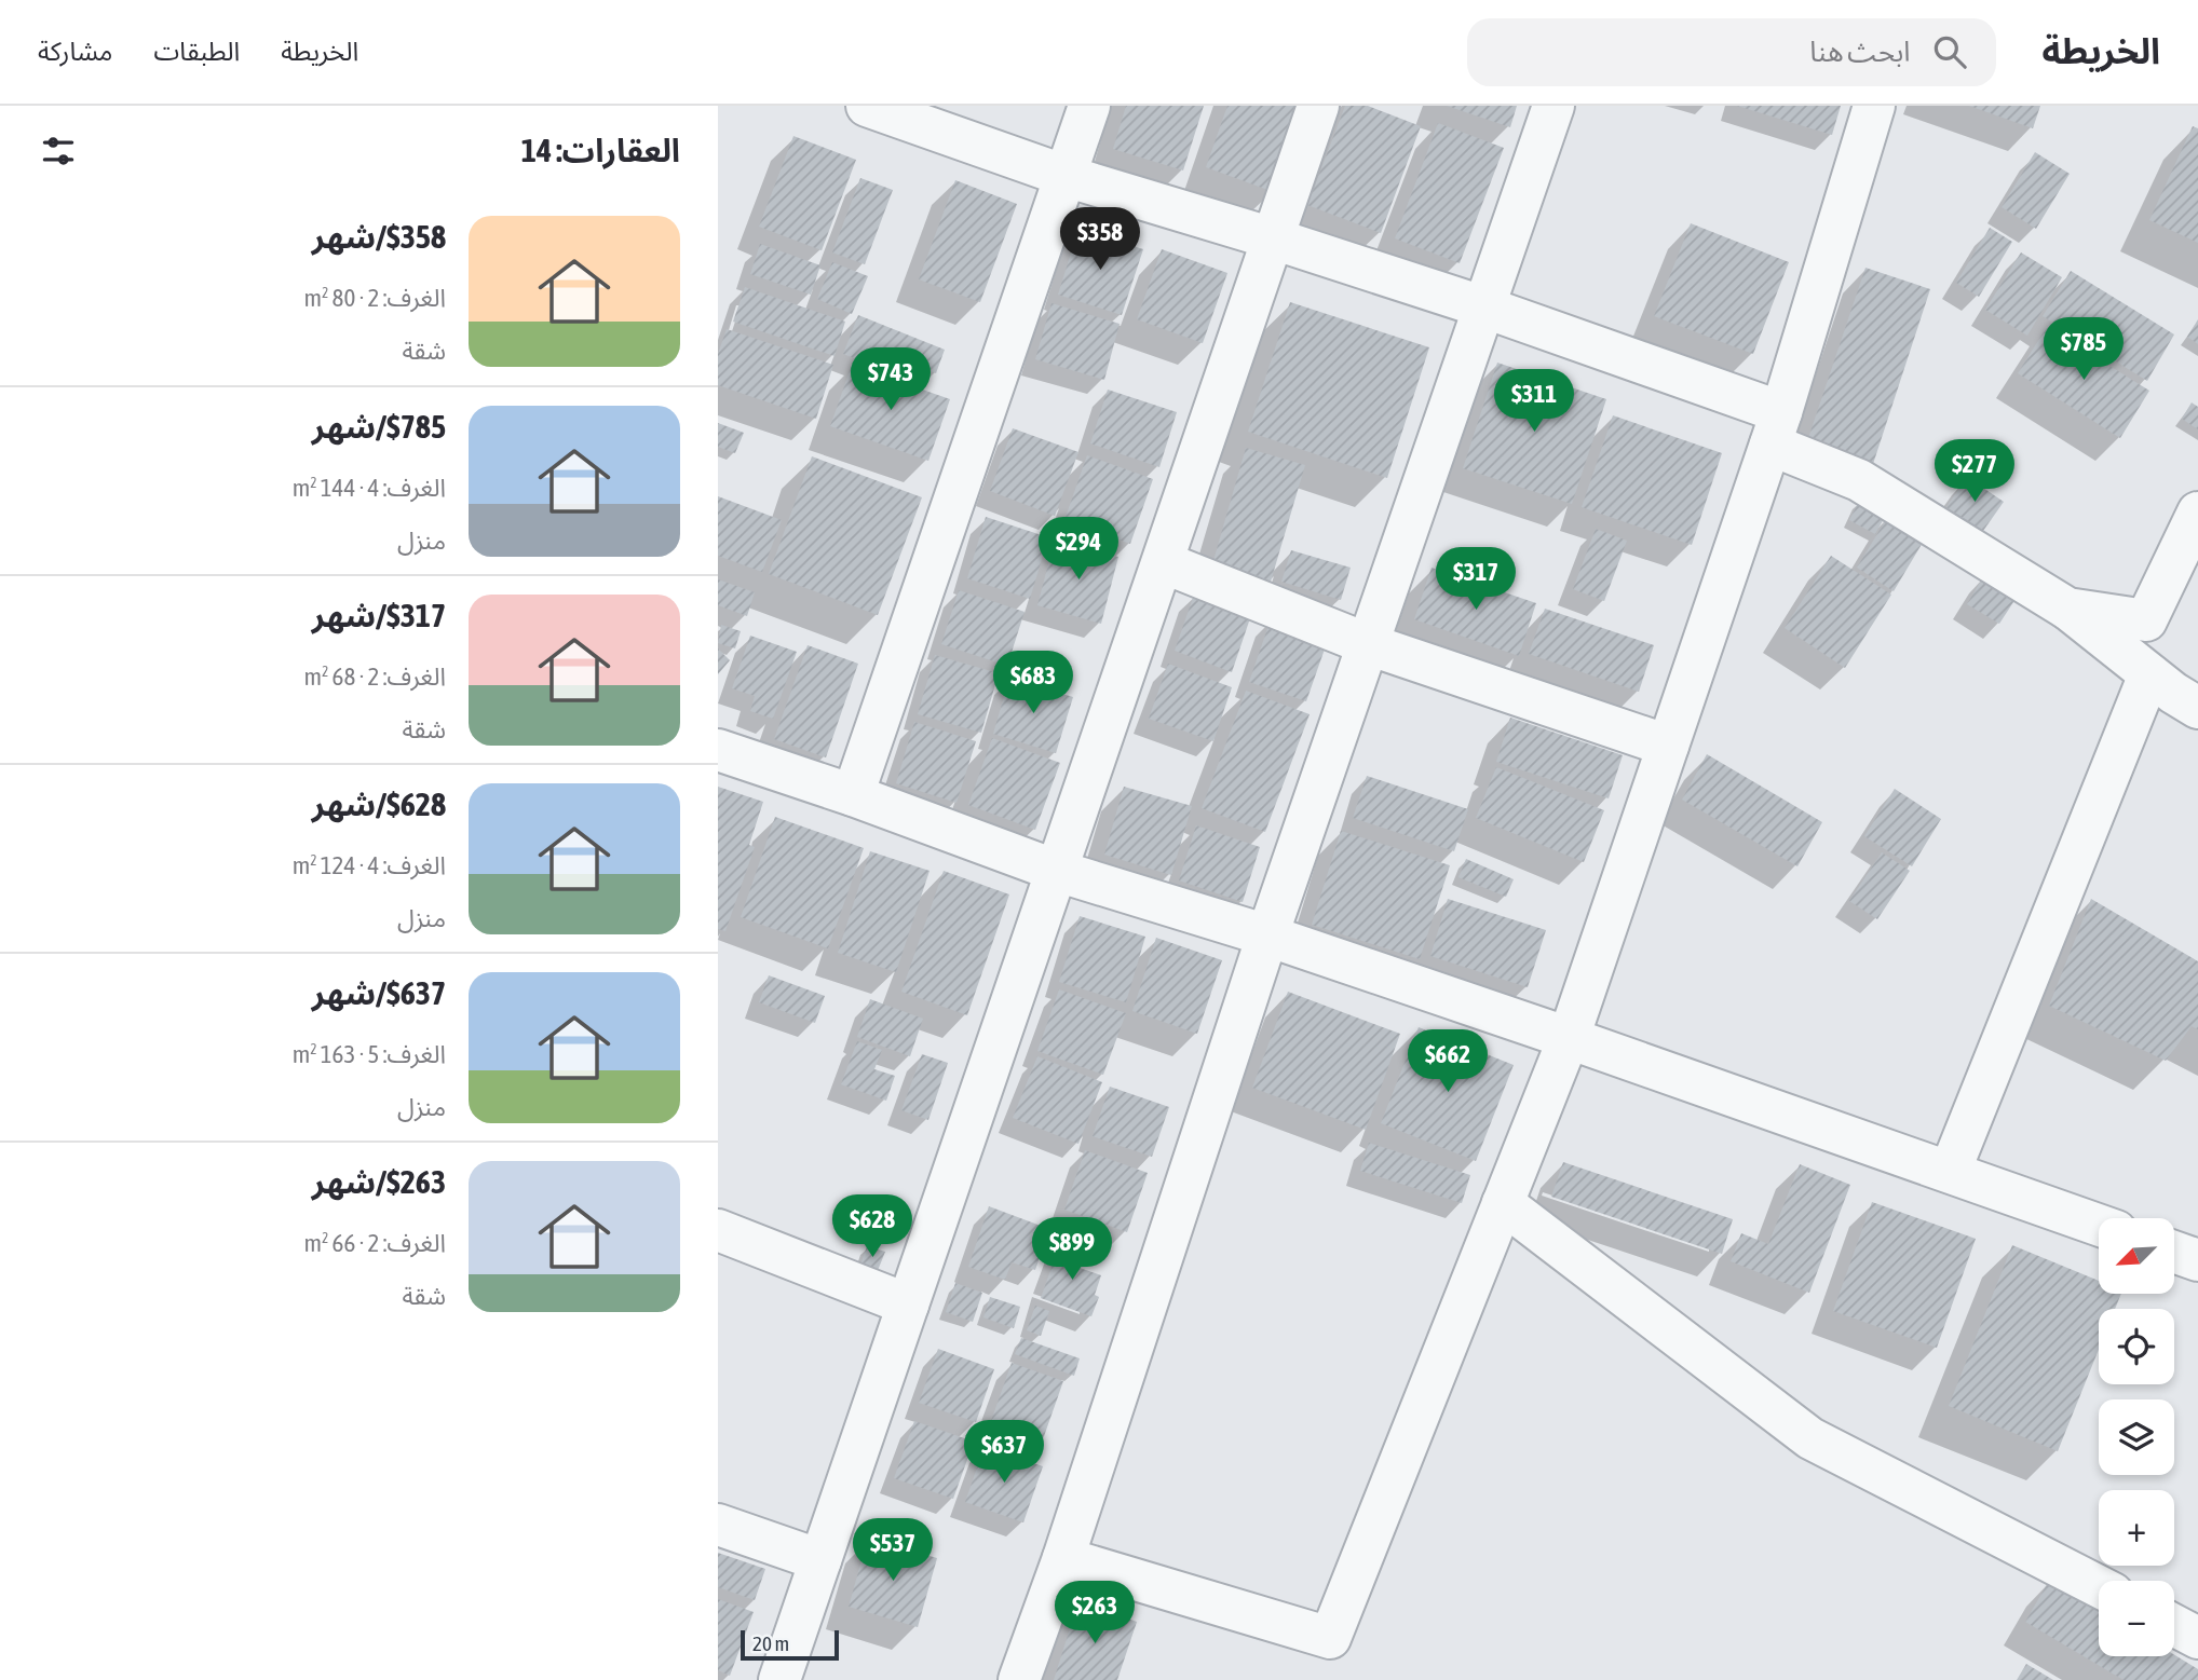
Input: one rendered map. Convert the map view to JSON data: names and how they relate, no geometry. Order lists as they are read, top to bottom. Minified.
{"scale_bar":"20 m","north":"bottom left","page":{"header":"الخريطة","search":"ابحث هنا","nav":["الخريطة","الطبقات","مشاركة"],"heading":"العقارات: 14","list":[{"name":"$358/شهر","note":"الغرف: 2 · 80 m² · شقة"},{"name":"$785/شهر","note":"الغرف: 4 · 144 m² · منزل"},{"name":"$317/شهر","note":"الغرف: 2 · 68 m² · شقة"},{"name":"$628/شهر","note":"الغرف: 4 · 124 m² · منزل"},{"name":"$637/شهر","note":"الغرف: 5 · 163 m² · منزل"},{"name":"$263/شهر","note":"الغرف: 2 · 66 m² · شقة"}],"price":["$358","$785","$743","$311","$277","$294","$317","$683","$662","$628","$899","$637","$537","$263"],"map_buttons":["+","−"],"scale":"20 m"}}
